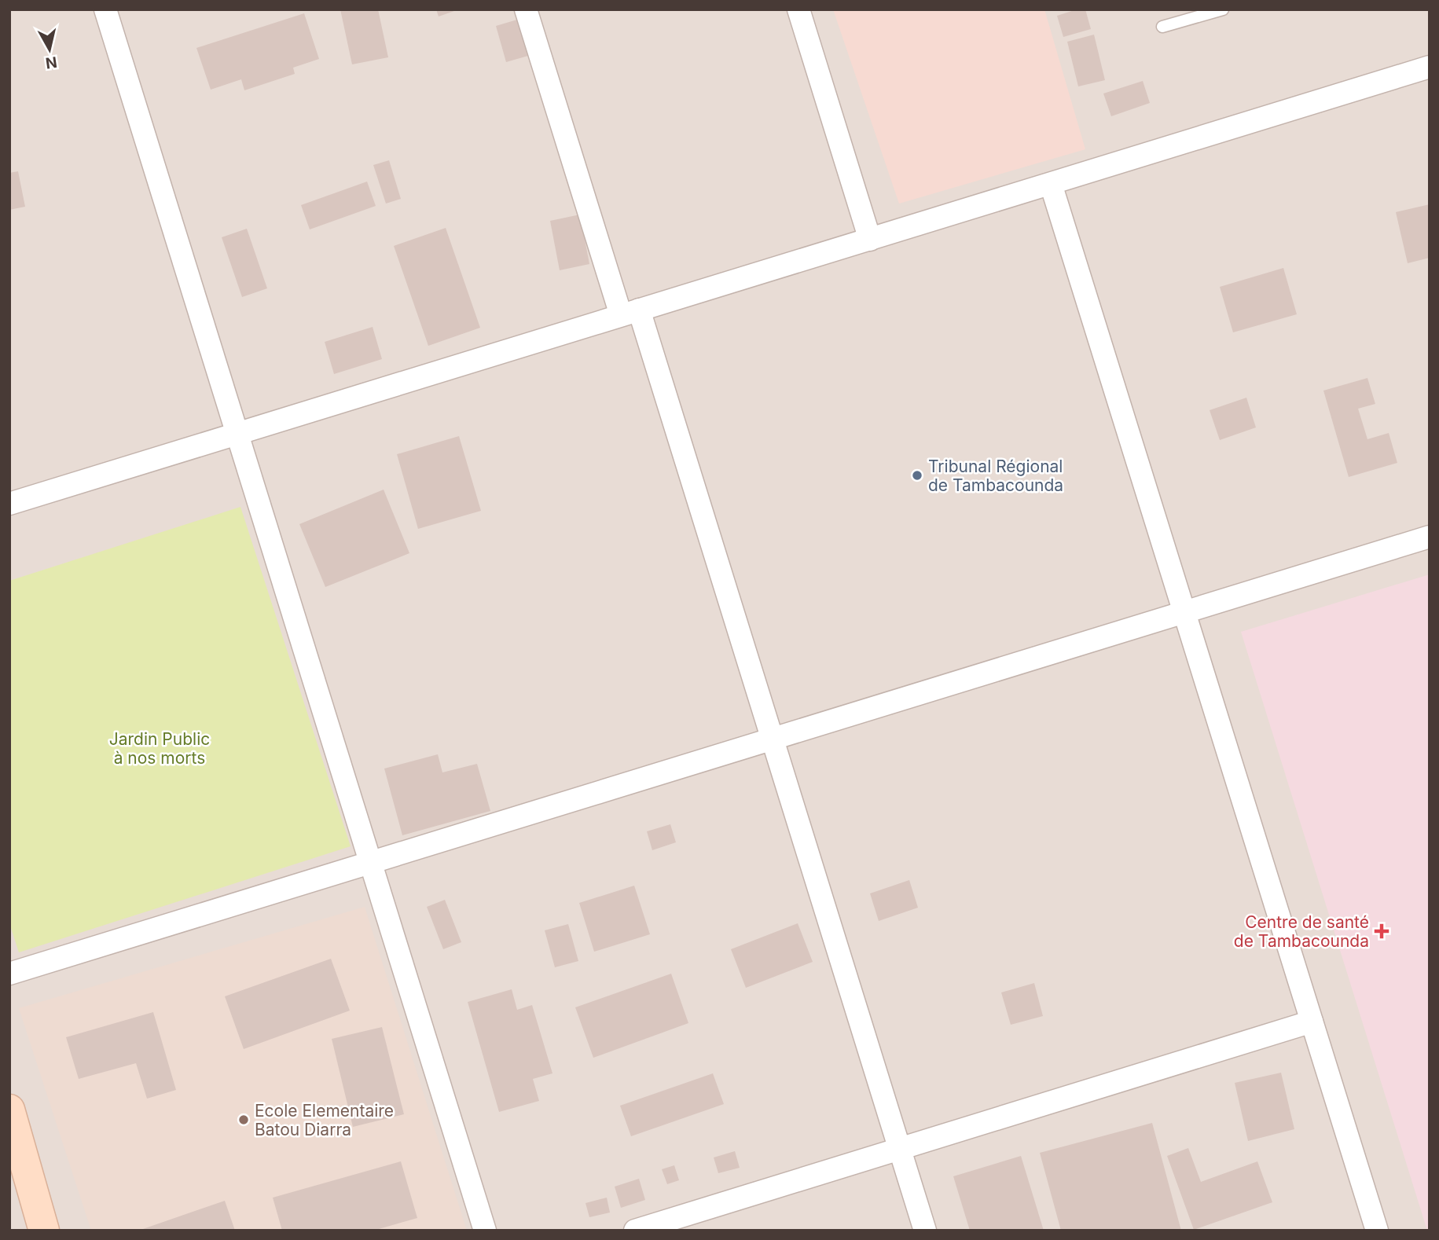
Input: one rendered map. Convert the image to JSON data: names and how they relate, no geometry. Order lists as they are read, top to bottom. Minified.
{"parks":["Jardin Public à nos morts"],"places":{"other":["Tribunal Régional de Tambacounda","Ecole Elementaire Batou Diarra"],"health":["Centre de santé de Tambacounda"]},"north":"bottom"}
